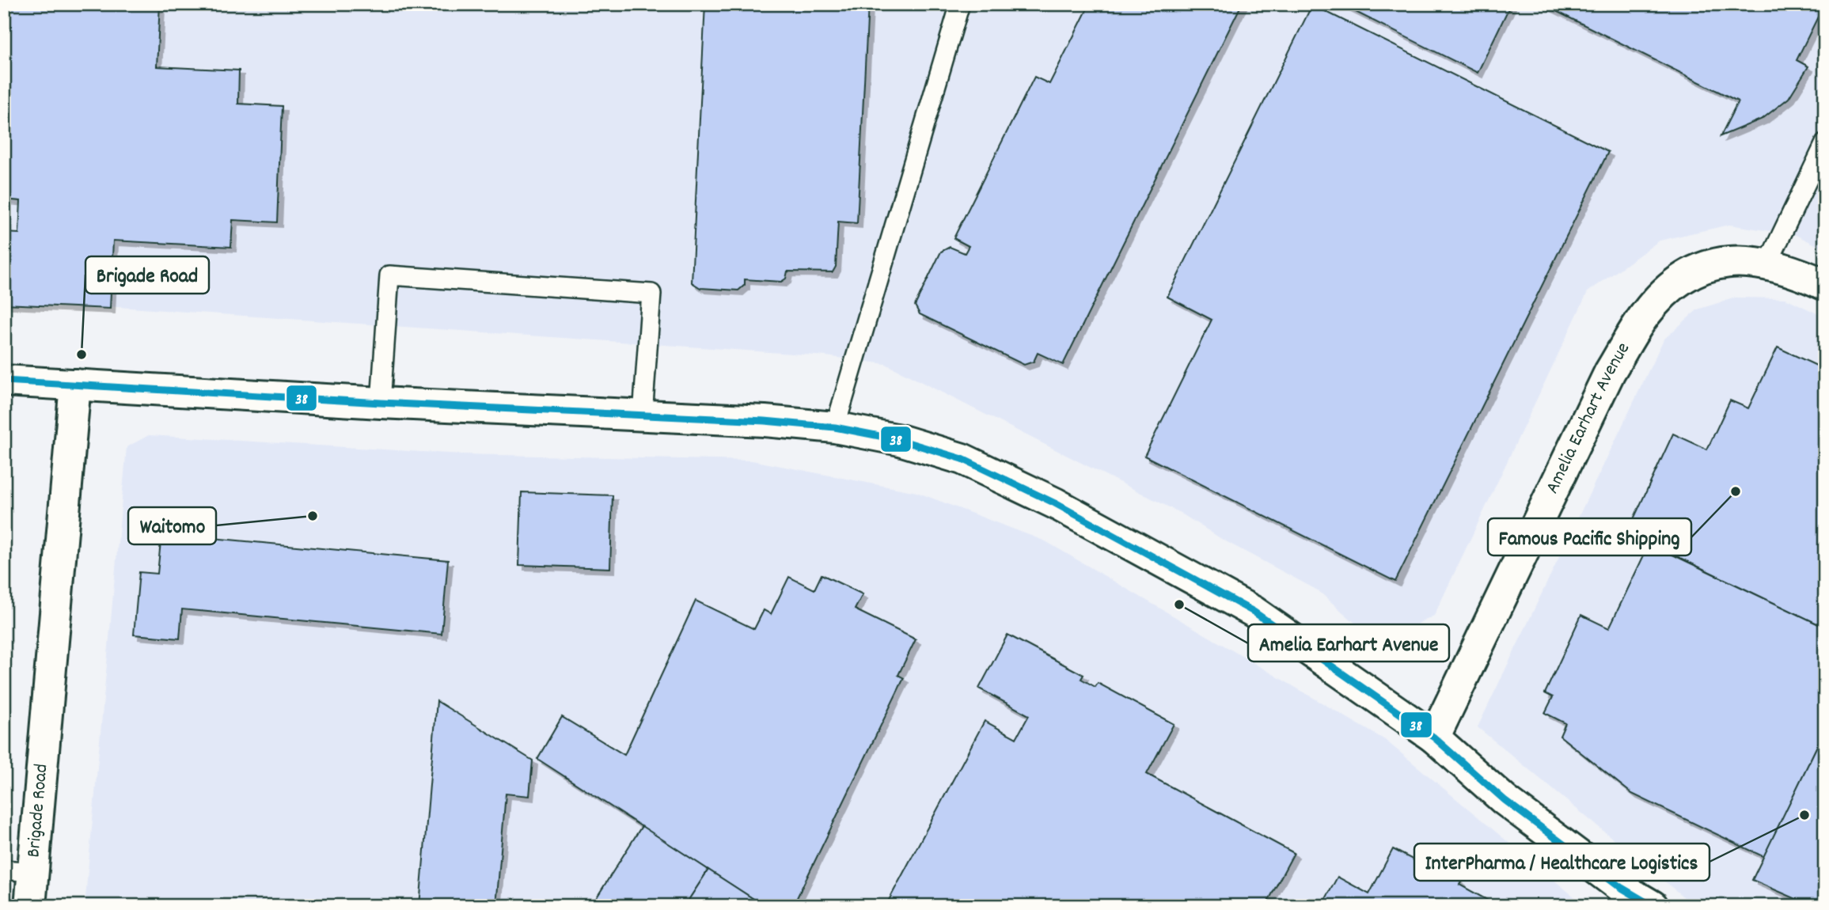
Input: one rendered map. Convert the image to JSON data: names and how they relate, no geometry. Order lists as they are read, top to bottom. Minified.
{"streets":{"street":["Amelia Earhart Avenue","Brigade Road"]},"places":["Brigade Road","Famous Pacific Shipping","Waitomo","Amelia Earhart Avenue","InterPharma / Healthcare Logistics"],"lines":["transit line 38"]}
